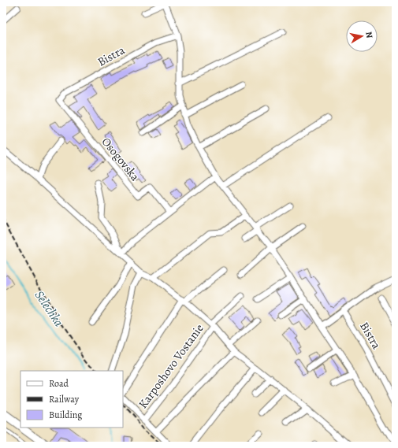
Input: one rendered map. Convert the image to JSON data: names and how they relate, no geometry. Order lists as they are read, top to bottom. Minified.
{"streets":{"street":["Bistra","Osogovska","Karposhovo Vostanie"]},"crossings":[["Bistra","Osogovska"]],"water":["Selechka"],"legend":["Road","Railway","Building"],"north":"right"}
